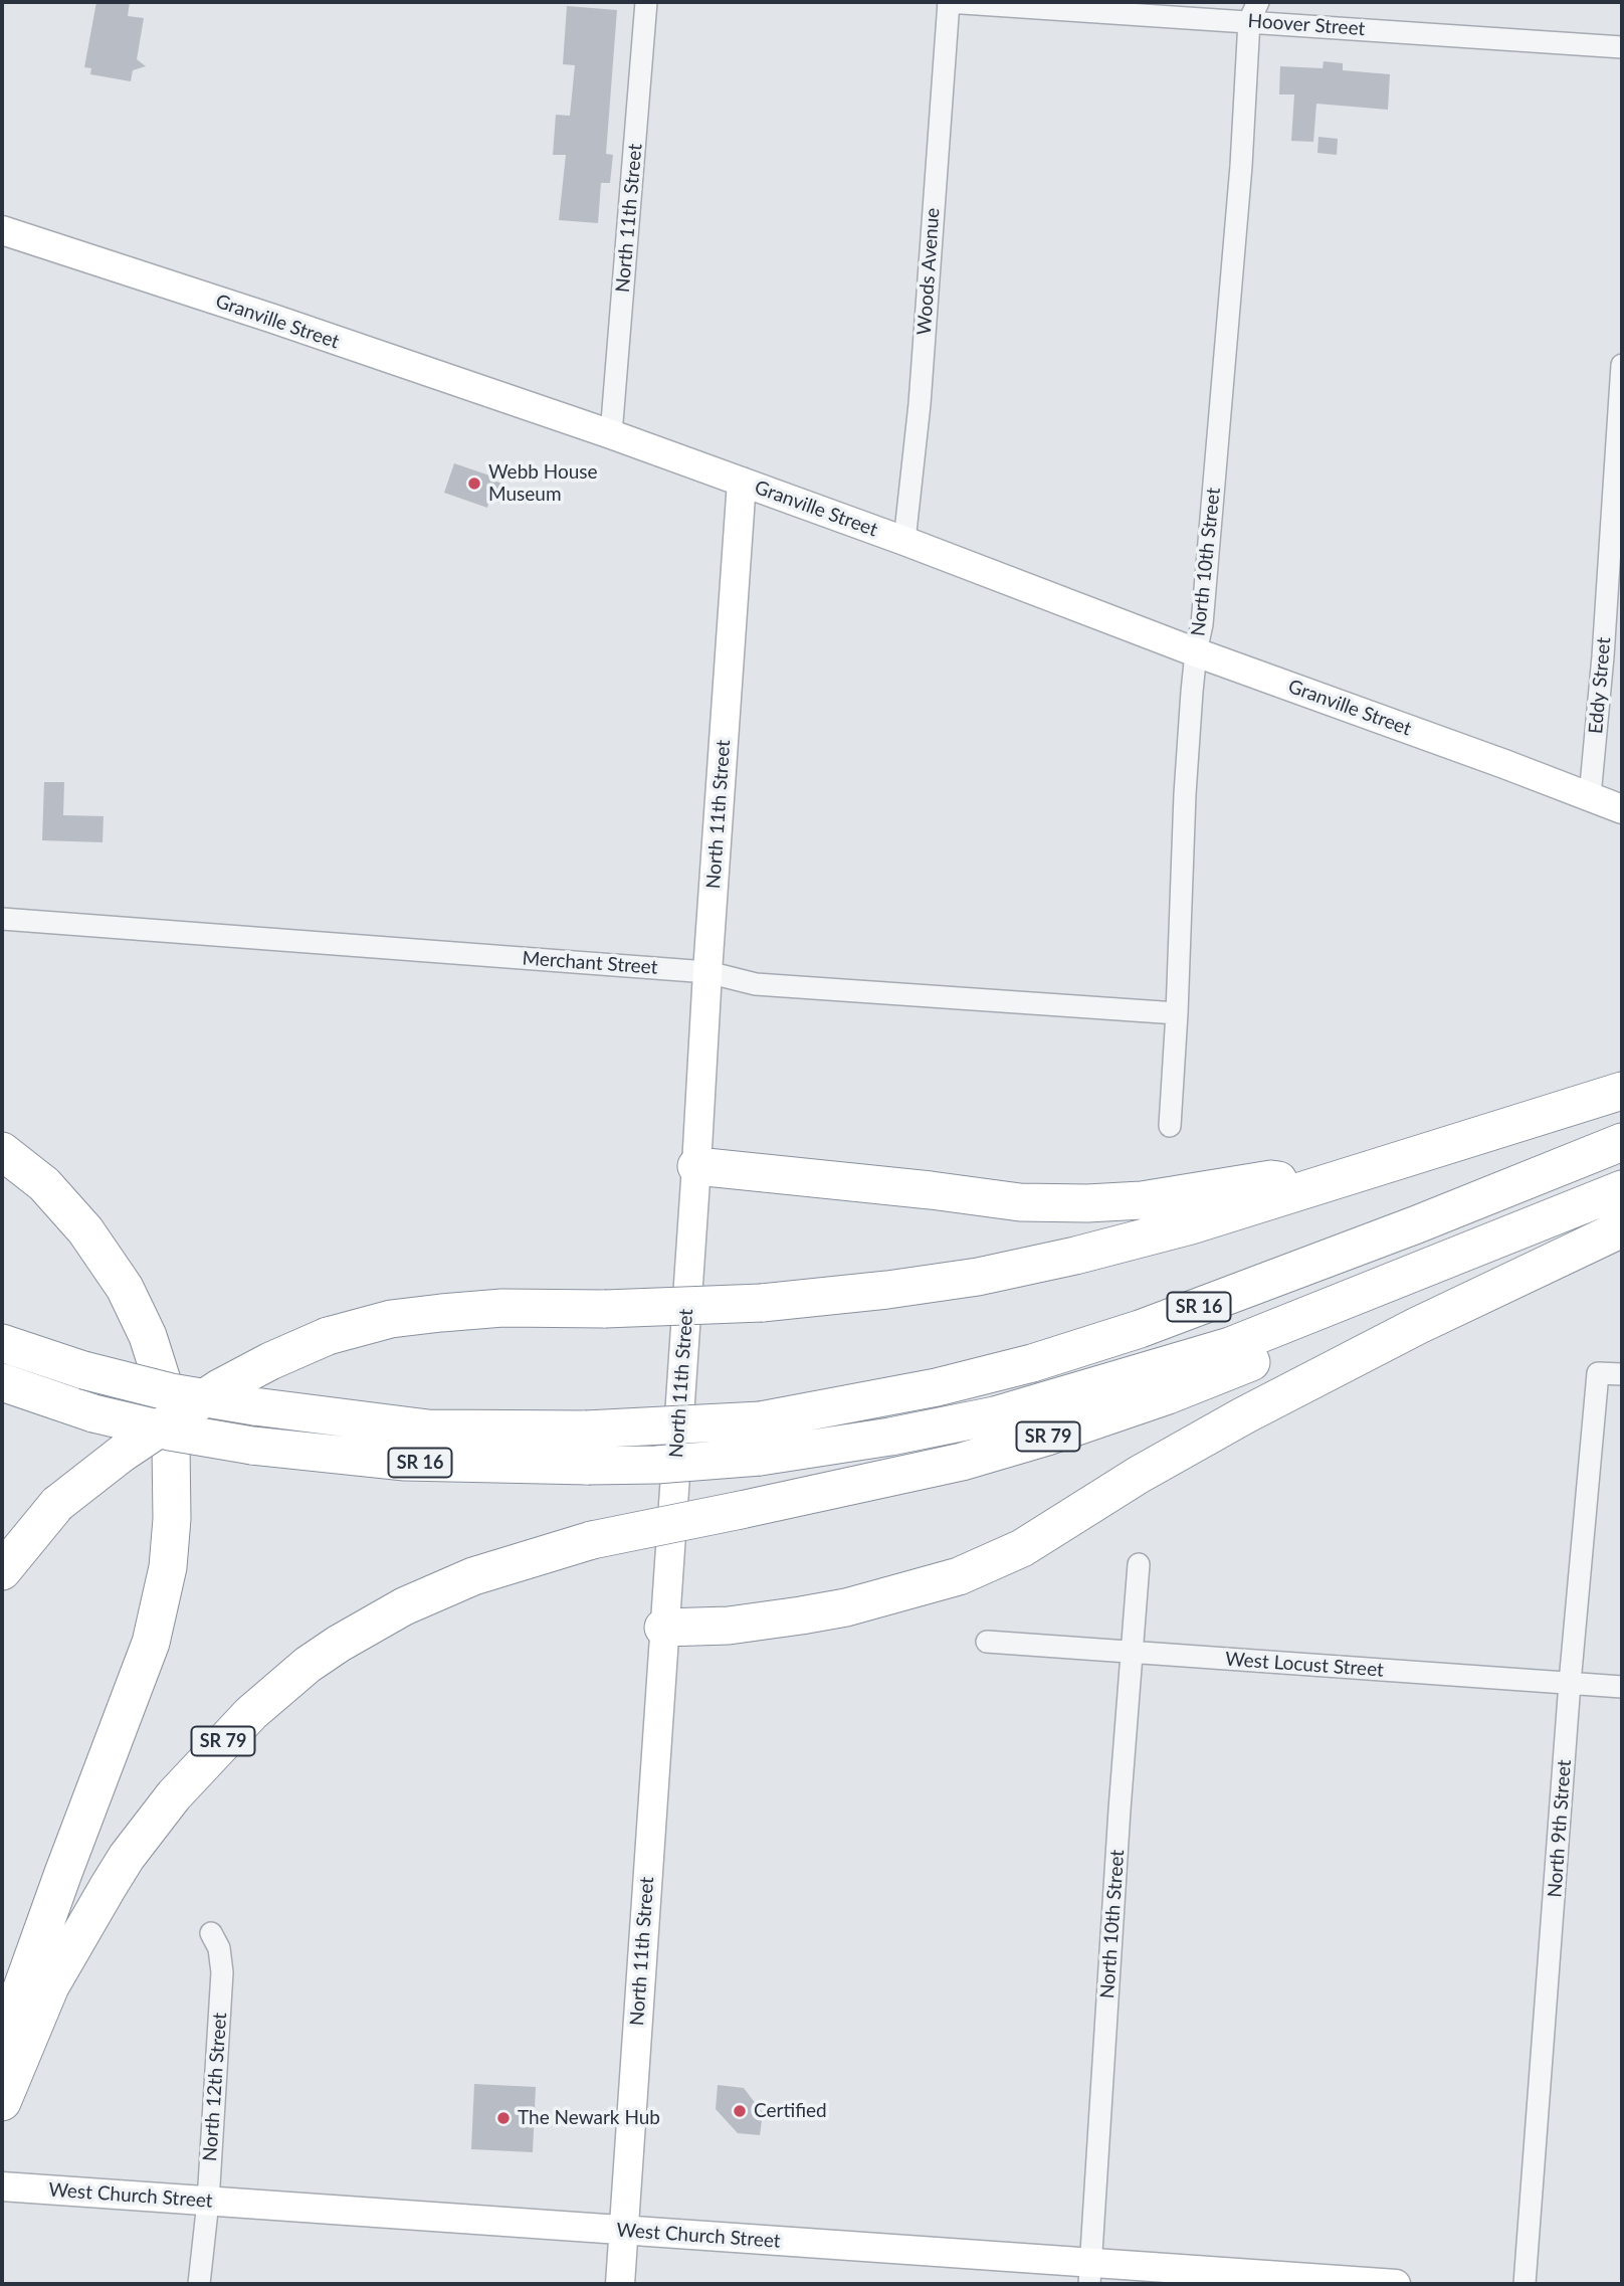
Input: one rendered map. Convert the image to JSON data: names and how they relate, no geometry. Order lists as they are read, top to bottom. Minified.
{"streets":{"highway":["SR 16","SR 79"],"street":["Hoover Street","North 11th Street","Woods Avenue","Granville Street","North 10th Street","Eddy Street","Merchant Street","West Locust Street","North 9th Street","North 12th Street","West Church Street"]},"crossings":[["Hoover Street","Woods Avenue"],["Hoover Street","North 10th Street"],["North 11th Street","Granville Street"],["North 11th Street","Merchant Street"],["North 11th Street","West Church Street"],["Woods Avenue","Granville Street"],["Granville Street","North 10th Street"],["Granville Street","Eddy Street"],["North 10th Street","Merchant Street"],["North 10th Street","West Locust Street"],["North 10th Street","West Church Street"],["SR 16","SR 79"],["West Locust Street","North 9th Street"],["North 12th Street","West Church Street"]],"places":["Webb House Museum","Certified","The Newark Hub"]}
